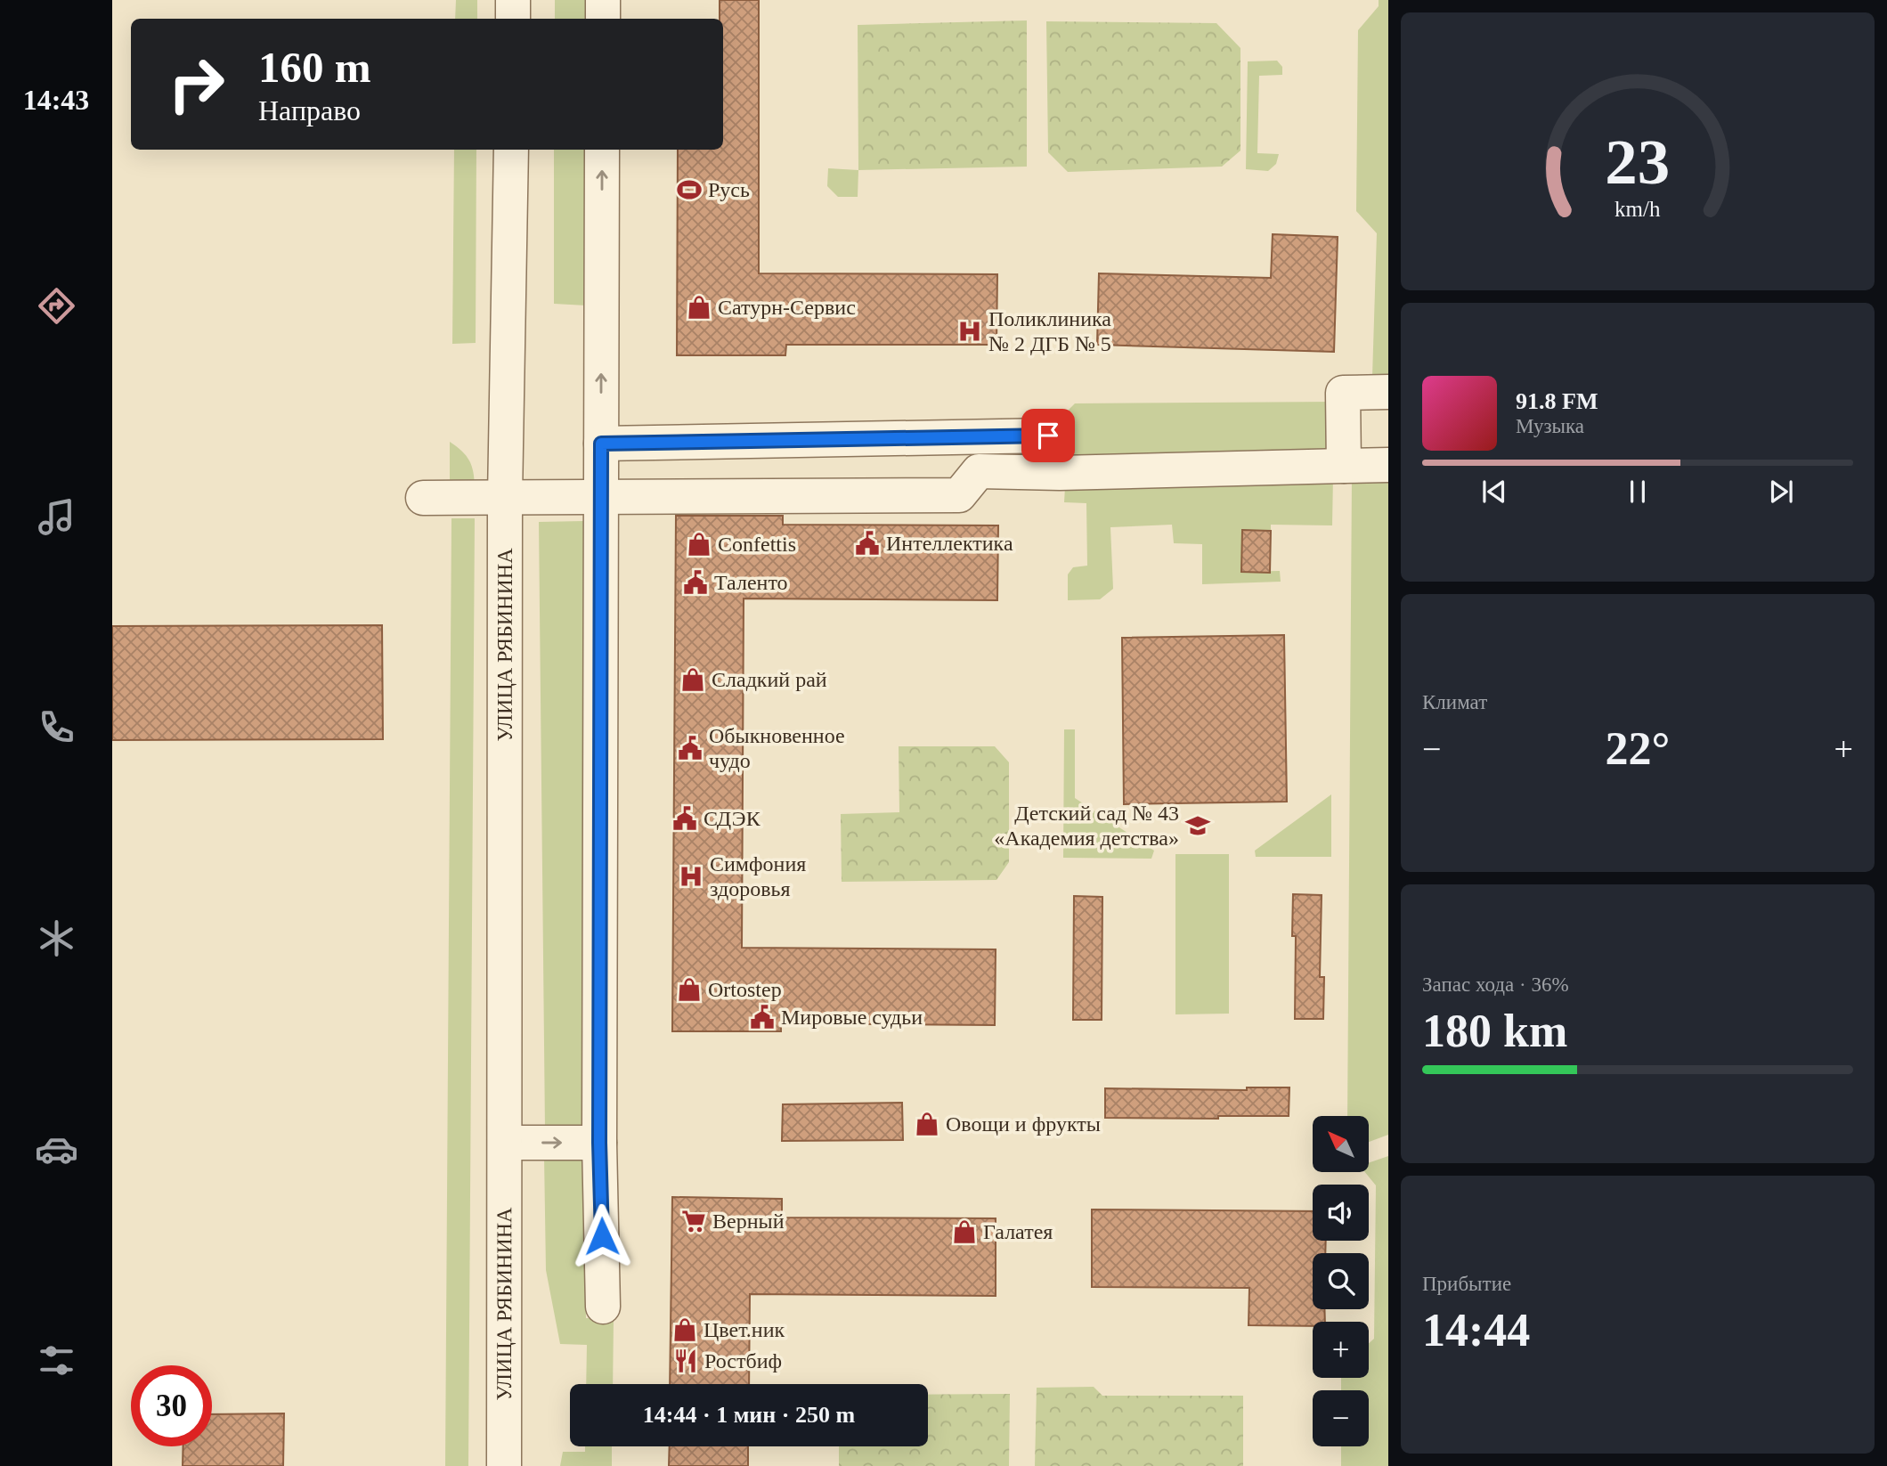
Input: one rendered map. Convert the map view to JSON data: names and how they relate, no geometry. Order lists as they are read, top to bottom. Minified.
{"streets":{"street":["УЛИЦА РЯБИНИНА"]},"places":{"sports":["Русь"],"shop":["Сатурн-Сервис","Confettis","Сладкий рай","Ortostep","Овощи и фрукты","Галатея","Цвет.ник"],"hospital":["Поликлиника № 2 ДГБ № 5","Симфония здоровья"],"public building":["Интеллектика","Таленто","Обыкновенное чудо","СДЭК","Мировые судьи"],"school or university":["Детский сад № 43 «Академия детства»"],"supermarket":["Верный"],"restaurant":["Ростбиф"]},"north":"top left","page":{"tabs":"14:43","turn":["160 m","Направо"],"song":["91.8 FM","Музыка"],"tile":["Климат",["Запас хода · 36%","180 km"],["Прибытие","14:44"]],"heat":["−","22°","+"],"map_buttons":["+","−"],"limit":"30","trip":"14:44 · 1 мин · 250 m","gauge":["23","km/h"]}}
